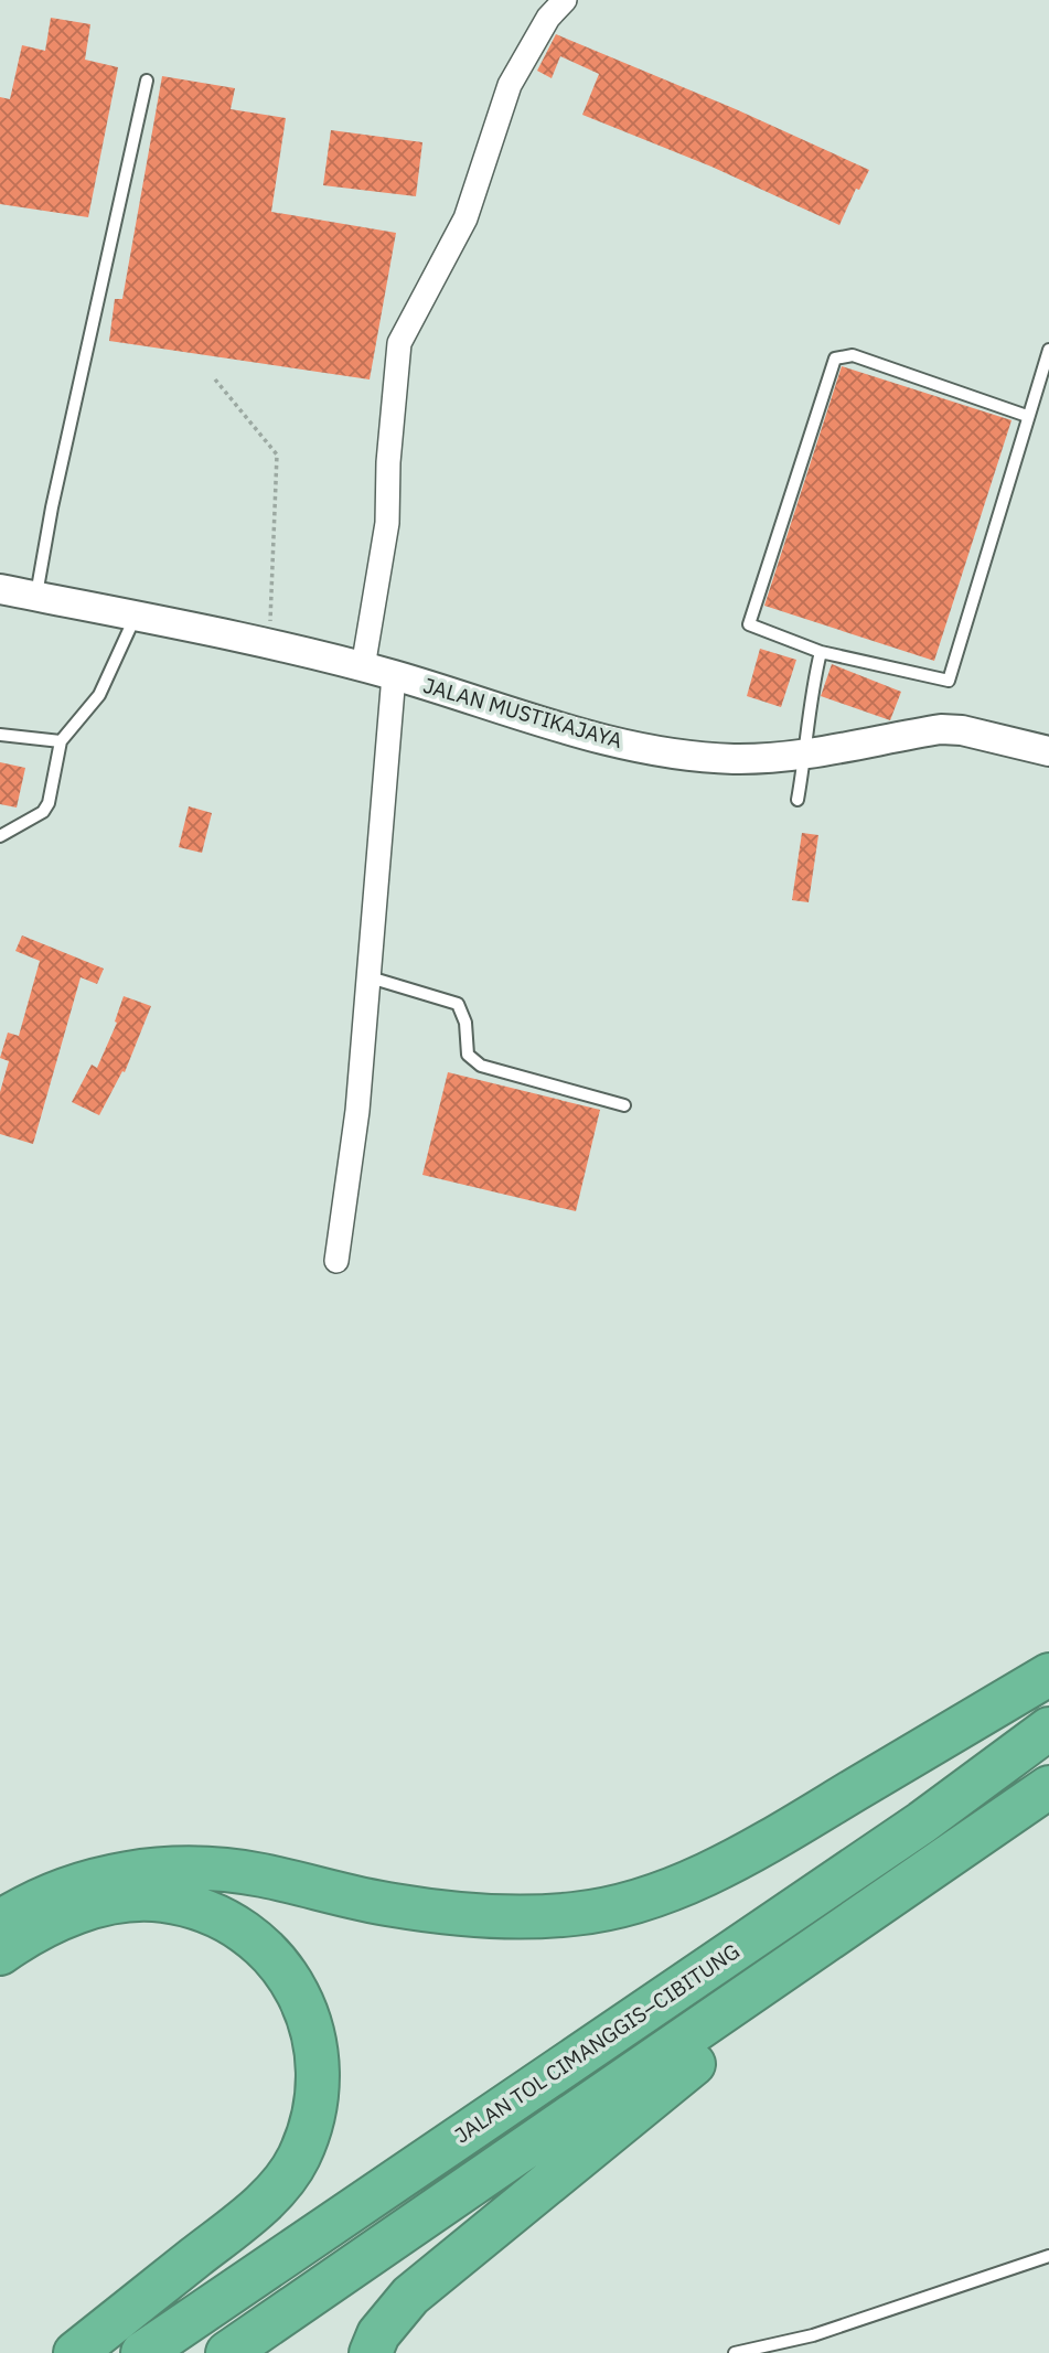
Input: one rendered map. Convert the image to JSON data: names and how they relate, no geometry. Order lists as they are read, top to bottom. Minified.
{"streets":{"highway":["JALAN TOL CIMANGGIS–CIBITUNG"],"street":["JALAN MUSTIKAJAYA"]}}
